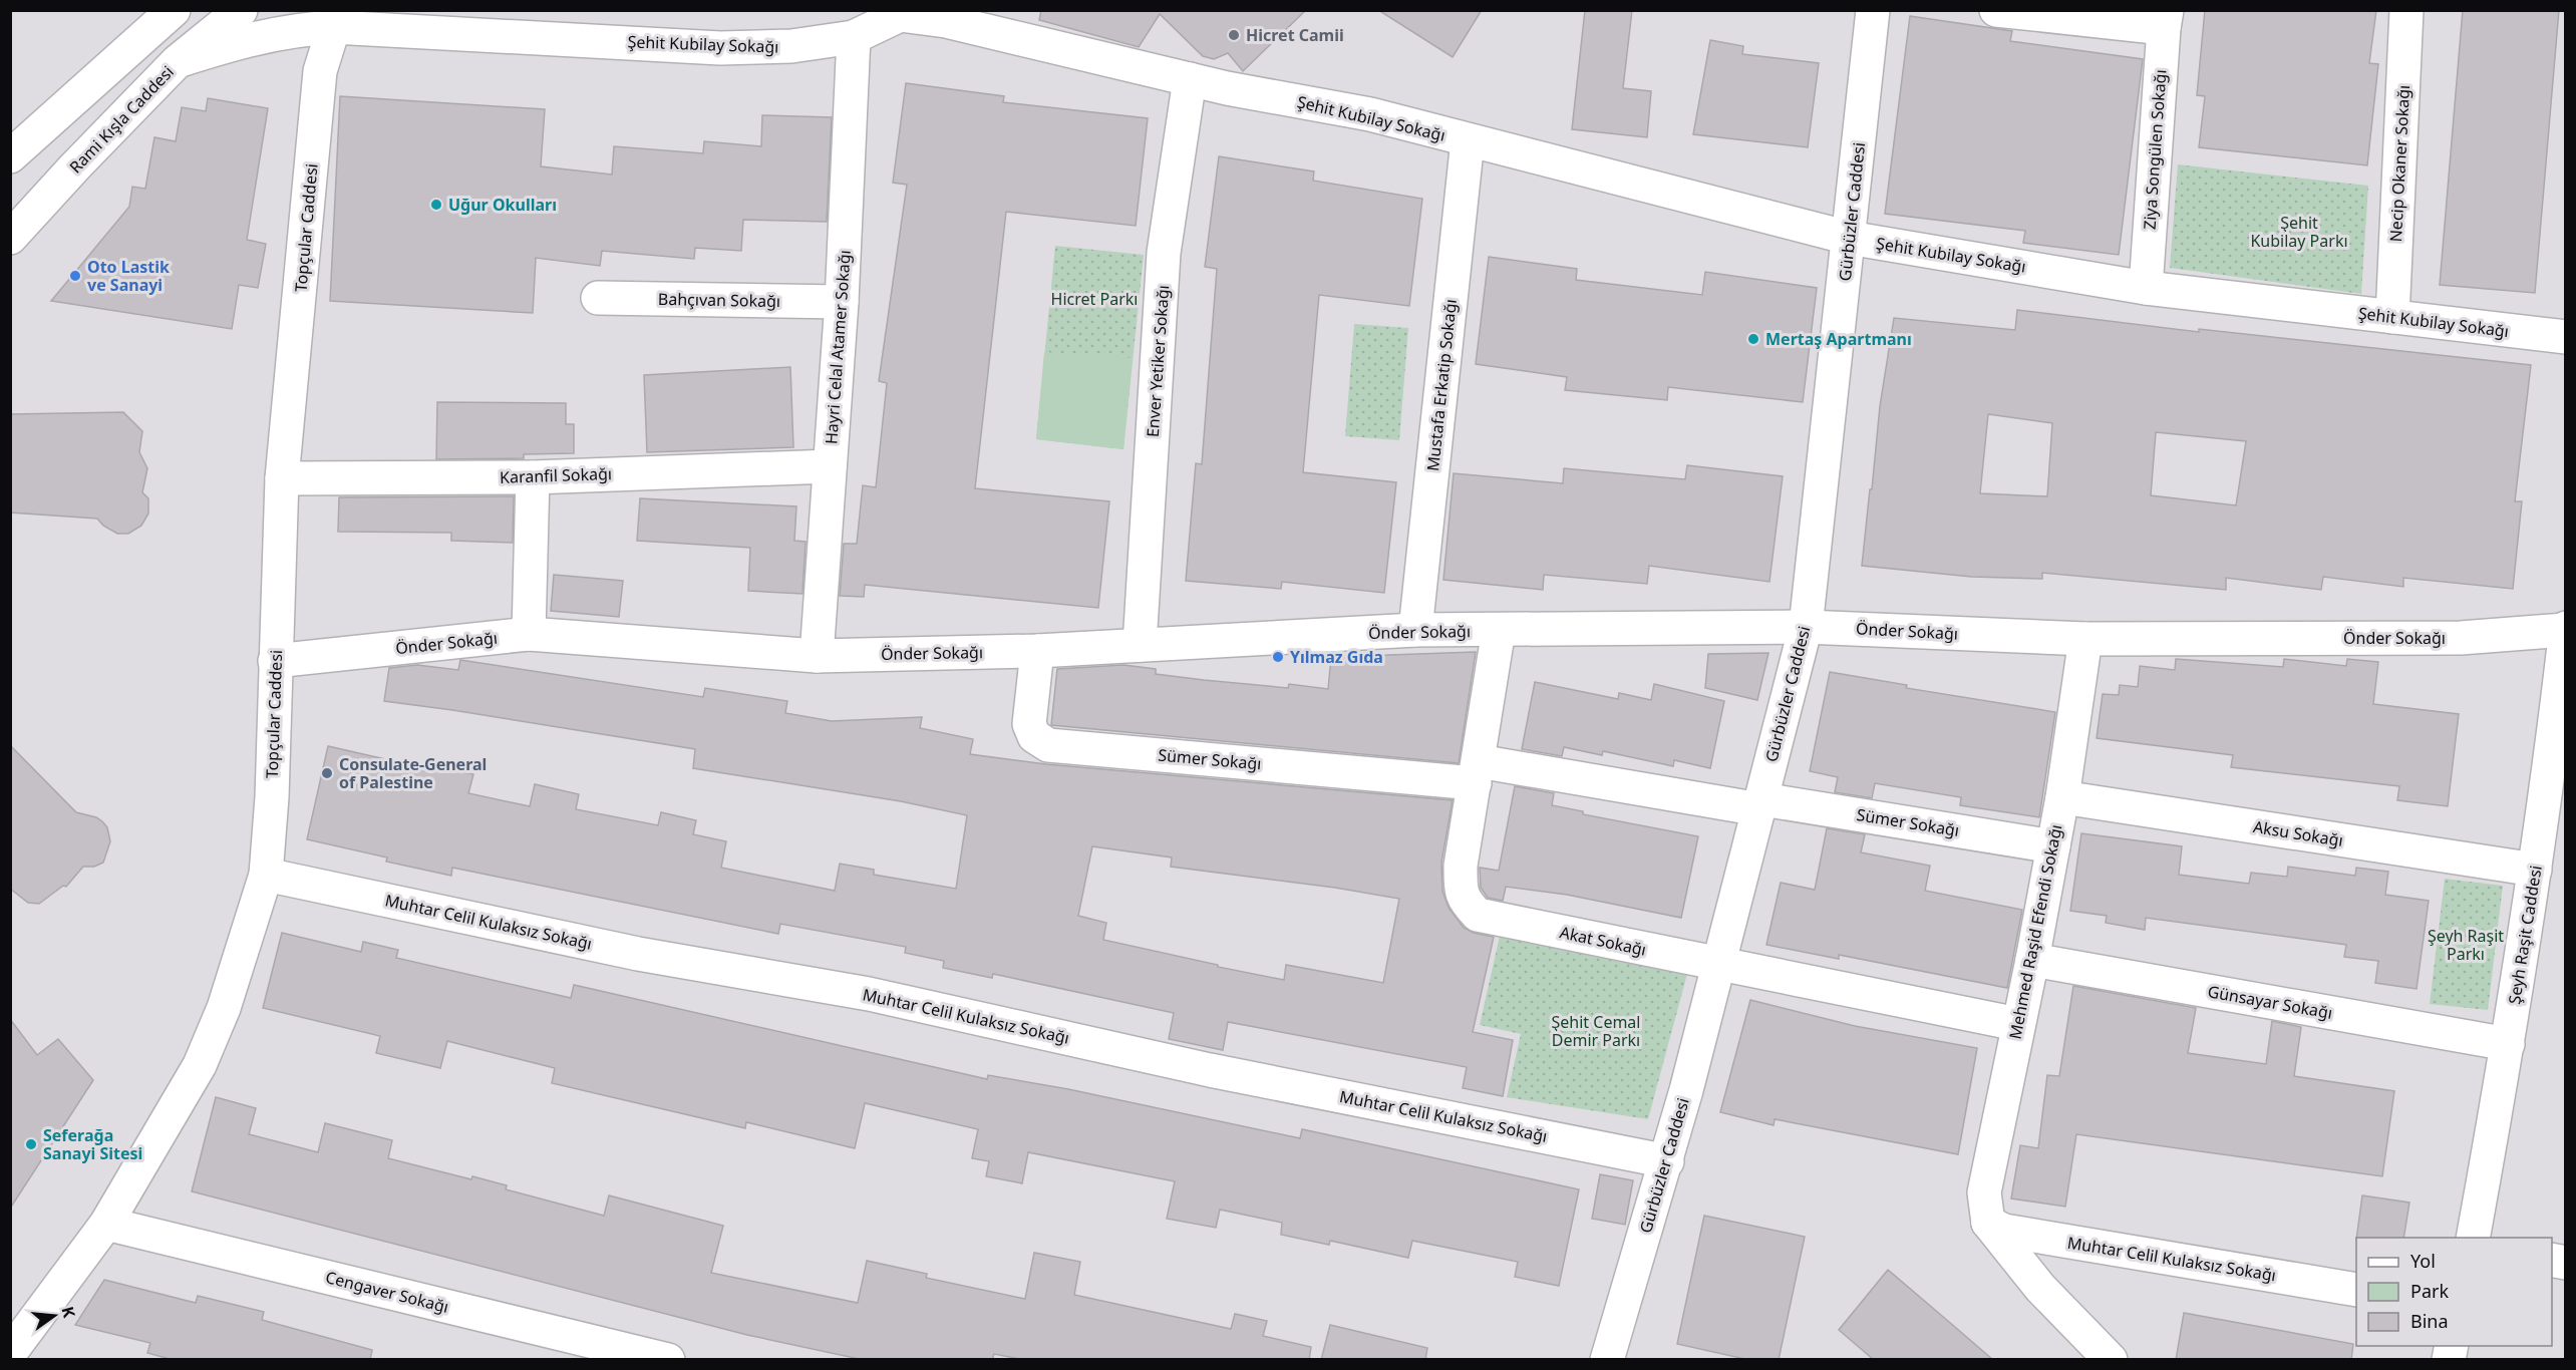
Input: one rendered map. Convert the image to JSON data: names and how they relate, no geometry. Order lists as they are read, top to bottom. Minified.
{"streets":{"street":["Şehit Kubilay Sokağı","Rami Kışla Caddesi","Ziya Songülen Sokağı","Necip Okaner Sokağı","Gürbüzler Caddesi","Topçular Caddesi","Bahçıvan Sokağı","Hayri Celal Atamer Sokağı","Enver Yetiker Sokağı","Mustafa Erkatip Sokağı","Karanfil Sokağı","Önder Sokağı","Sümer Sokağı","Aksu Sokağı","Muhtar Celil Kulaksız Sokağı","Mehmed Raşid Efendi Sokağı","Şeyh Raşit Caddesi","Akat Sokağı","Günsayar Sokağı","Cengaver Sokağı"]},"crossings":[["Şehit Kubilay Sokağı","Rami Kışla Caddesi"],["Şehit Kubilay Sokağı","Ziya Songülen Sokağı"],["Şehit Kubilay Sokağı","Necip Okaner Sokağı"],["Şehit Kubilay Sokağı","Gürbüzler Caddesi"],["Şehit Kubilay Sokağı","Topçular Caddesi"],["Şehit Kubilay Sokağı","Hayri Celal Atamer Sokağı"],["Şehit Kubilay Sokağı","Enver Yetiker Sokağı"],["Şehit Kubilay Sokağı","Mustafa Erkatip Sokağı"],["Gürbüzler Caddesi","Önder Sokağı"],["Gürbüzler Caddesi","Sümer Sokağı"],["Gürbüzler Caddesi","Muhtar Celil Kulaksız Sokağı"],["Gürbüzler Caddesi","Akat Sokağı"],["Topçular Caddesi","Karanfil Sokağı"],["Topçular Caddesi","Önder Sokağı"],["Topçular Caddesi","Muhtar Celil Kulaksız Sokağı"],["Topçular Caddesi","Cengaver Sokağı"],["Bahçıvan Sokağı","Hayri Celal Atamer Sokağı"],["Hayri Celal Atamer Sokağı","Karanfil Sokağı"],["Hayri Celal Atamer Sokağı","Önder Sokağı"],["Enver Yetiker Sokağı","Önder Sokağı"],["Mustafa Erkatip Sokağı","Önder Sokağı"],["Önder Sokağı","Sümer Sokağı"],["Önder Sokağı","Mehmed Raşid Efendi Sokağı"],["Önder Sokağı","Şeyh Raşit Caddesi"],["Önder Sokağı","Akat Sokağı"],["Sümer Sokağı","Mehmed Raşid Efendi Sokağı"],["Sümer Sokağı","Akat Sokağı"],["Aksu Sokağı","Mehmed Raşid Efendi Sokağı"],["Aksu Sokağı","Şeyh Raşit Caddesi"],["Muhtar Celil Kulaksız Sokağı","Mehmed Raşid Efendi Sokağı"],["Mehmed Raşid Efendi Sokağı","Akat Sokağı"],["Mehmed Raşid Efendi Sokağı","Günsayar Sokağı"],["Şeyh Raşit Caddesi","Günsayar Sokağı"]],"parks":["Şehit Kubilay Parkı","Hicret Parkı","Şeyh Raşit Parkı","Şehit Cemal Demir Parkı"],"places":["Hicret Camii","Uğur Okulları","Oto Lastik ve Sanayi","Mertaş Apartmanı","Yılmaz Gıda","Consulate-General of Palestine","Seferağa Sanayi Sitesi"],"legend":["Yol","Park","Bina"],"north":"right"}
